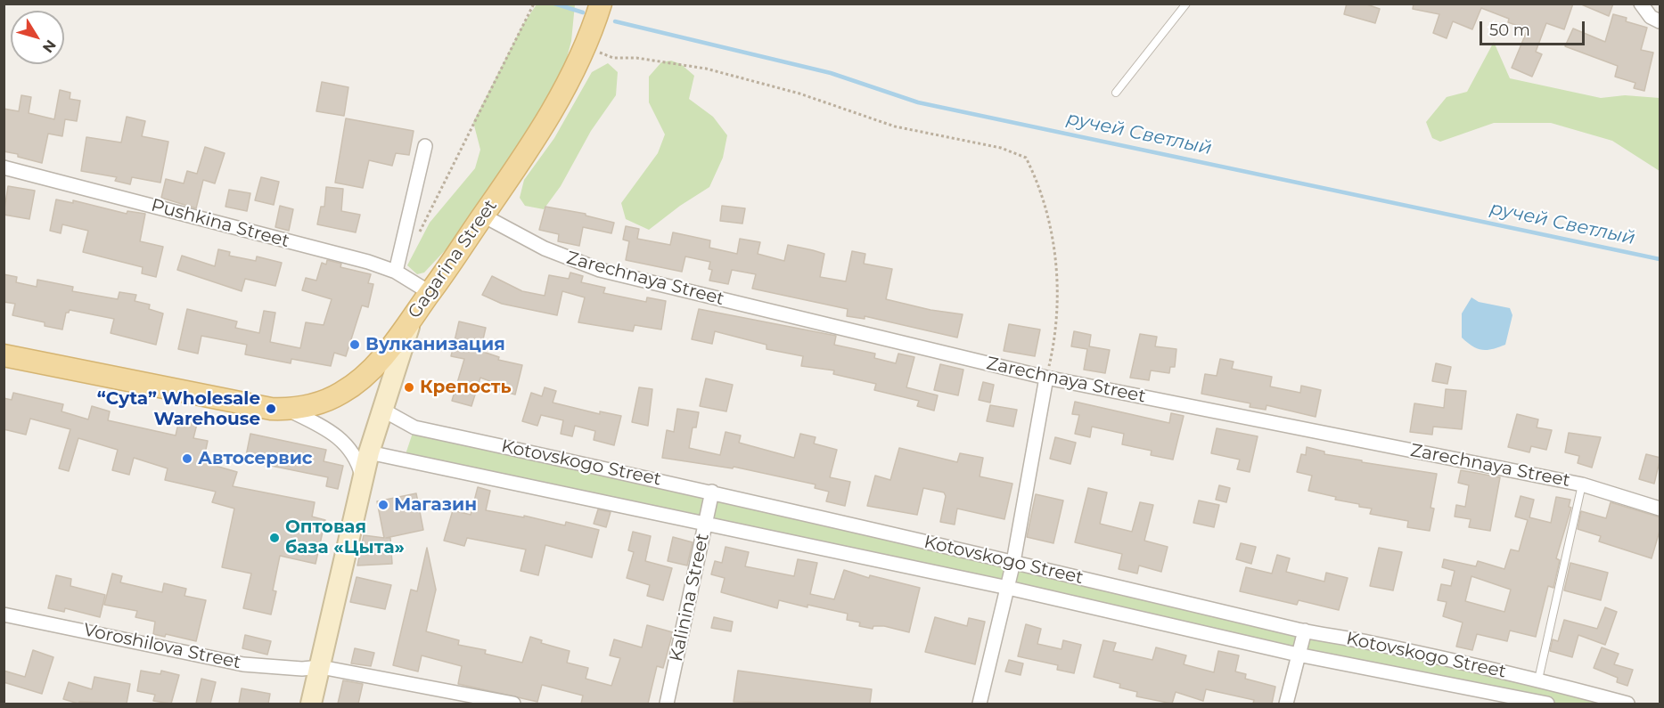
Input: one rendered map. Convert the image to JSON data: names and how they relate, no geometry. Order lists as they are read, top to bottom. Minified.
{"streets":{"main road":["Gagarina Street"],"street":["Pushkina Street","Zarechnaya Street","Kotovskogo Street","Kalinina Street","Voroshilova Street"]},"crossings":[["Pushkina Street","Gagarina Street"],["Gagarina Street","Zarechnaya Street"],["Kotovskogo Street","Kalinina Street"]],"water":["ручей Светлый"],"places":["Вулканизация","Крепость","“Cyta” Wholesale Warehouse","Автосервис","Магазин","Оптовая база «Цыта»"],"scale_bar":"50 m","north":"bottom right"}
